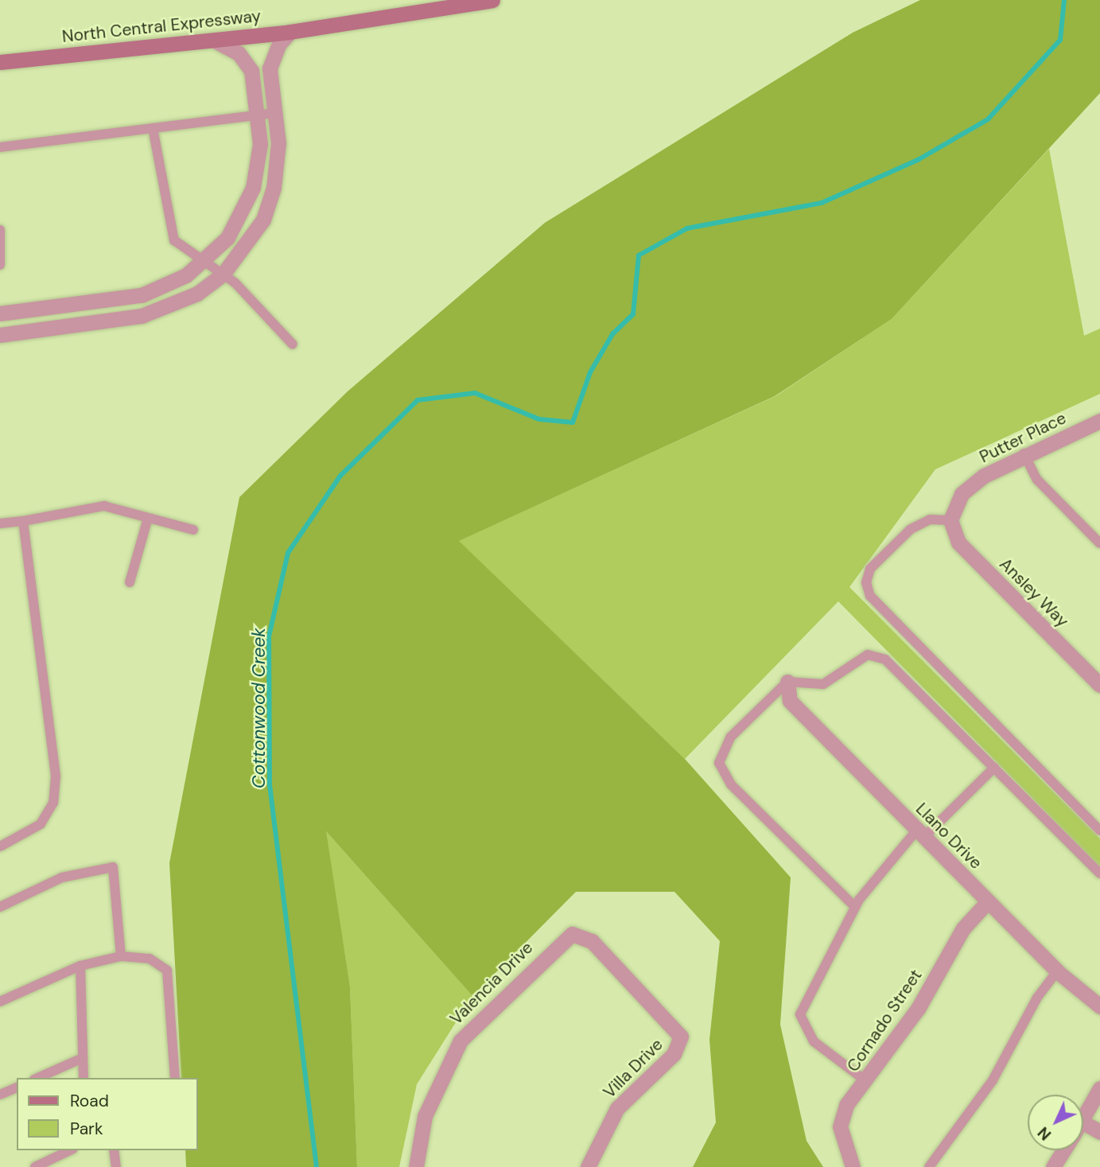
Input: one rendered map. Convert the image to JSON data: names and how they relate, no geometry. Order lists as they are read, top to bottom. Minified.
{"streets":{"main road":["North Central Expressway"],"street":["Putter Place","Ansley Way","Llano Drive","Valencia Drive","Cornado Street","Villa Drive"]},"crossings":[["Putter Place","Ansley Way"],["Llano Drive","Cornado Street"],["Valencia Drive","Villa Drive"]],"water":["Cottonwood Creek"],"legend":["Road","Park"],"north":"bottom left"}
